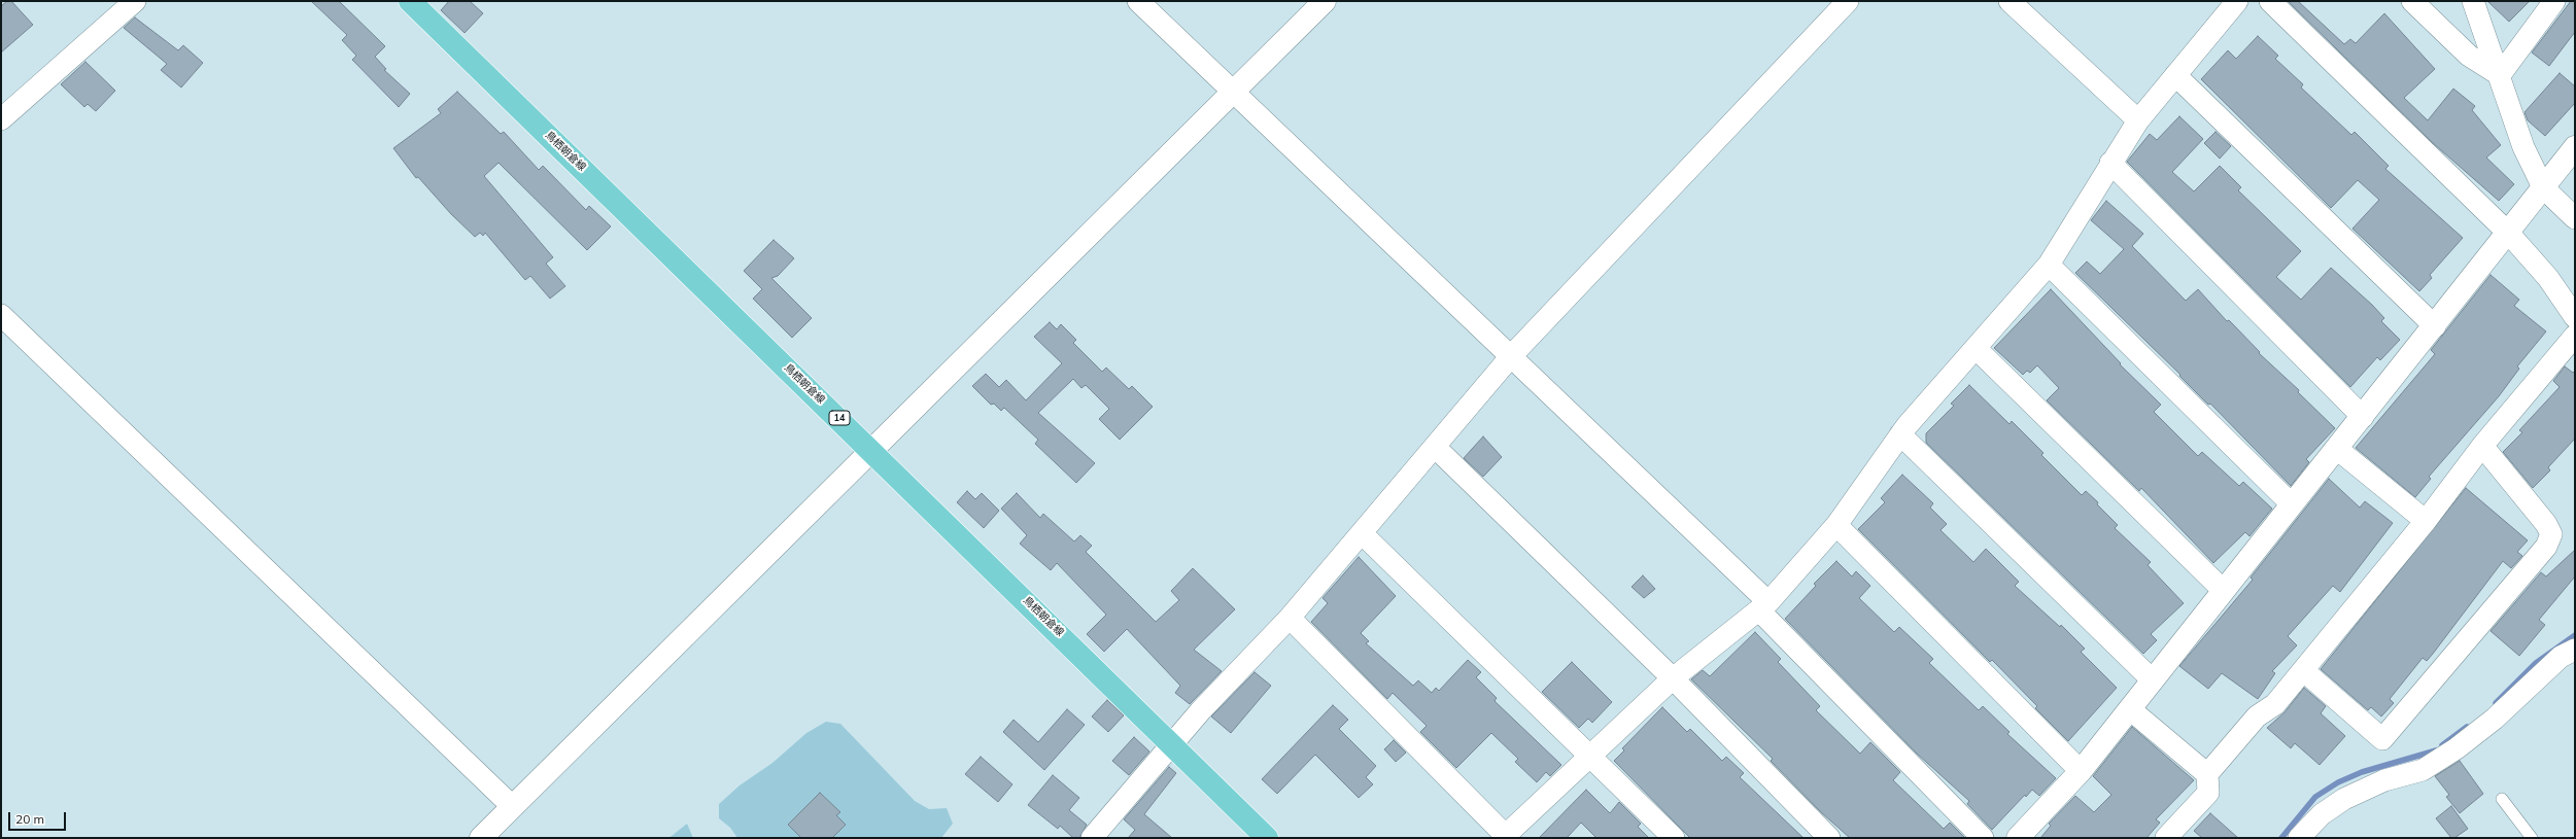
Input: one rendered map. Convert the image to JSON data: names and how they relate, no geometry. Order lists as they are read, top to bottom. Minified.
{"streets":{"main road":["鳥栖朝倉線","14"]},"scale_bar":"20 m"}
